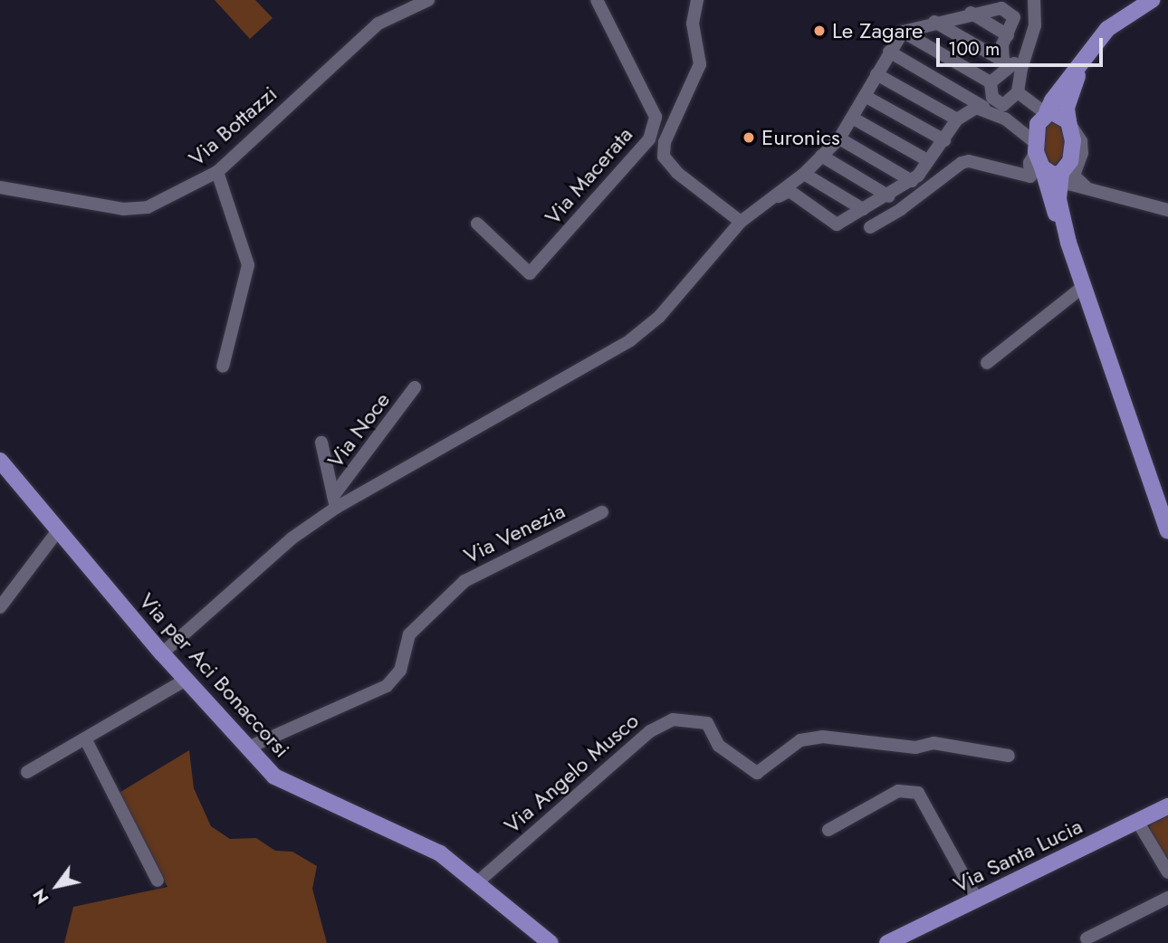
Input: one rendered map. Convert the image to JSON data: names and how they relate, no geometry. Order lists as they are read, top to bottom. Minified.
{"streets":{"main road":["Via per Aci Bonaccorsi","Via Santa Lucia"],"street":["Via Bottazzi","Via Macerata","Via Noce","Via Venezia","Via Angelo Musco"]},"crossings":[["Via Venezia","Via per Aci Bonaccorsi"],["Via per Aci Bonaccorsi","Via Angelo Musco"]],"places":["Le Zagare","Euronics"],"scale_bar":"100 m","north":"bottom left"}
